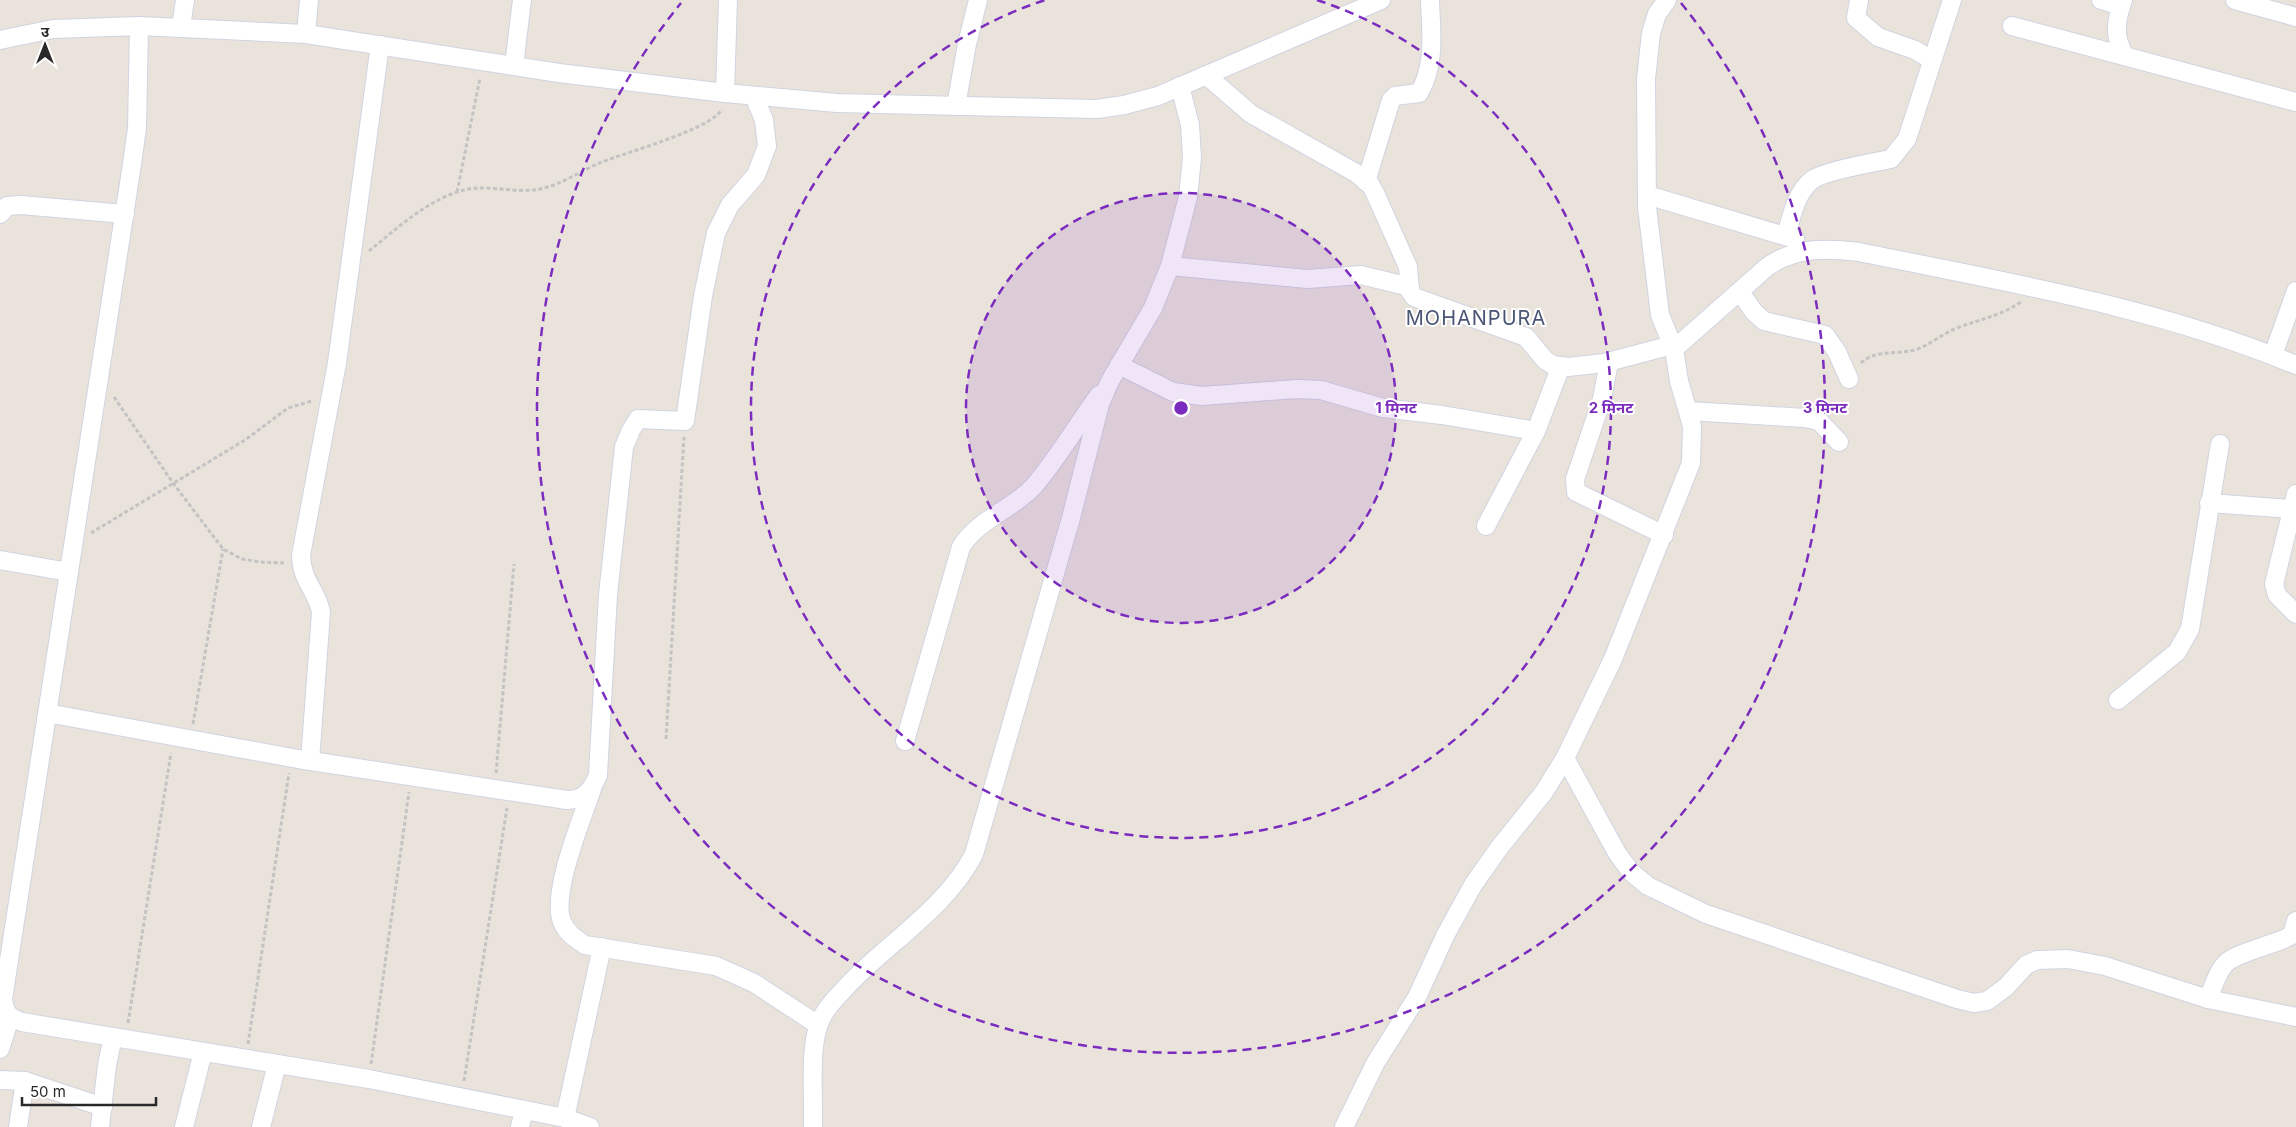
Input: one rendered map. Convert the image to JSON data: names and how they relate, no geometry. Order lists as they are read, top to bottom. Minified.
{"districts":["MOHANPURA"],"scale_bar":"50 m","north":"top","rings":["1 मिनट","2 मिनट","3 मिनट"]}
